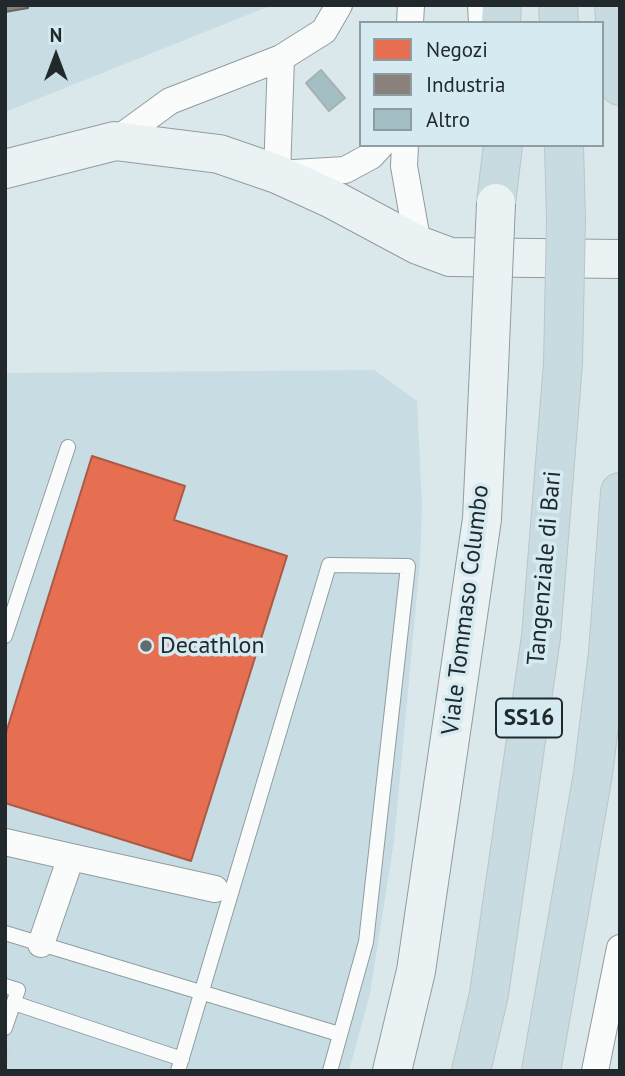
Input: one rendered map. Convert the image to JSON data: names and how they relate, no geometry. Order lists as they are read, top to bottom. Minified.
{"streets":{"highway":["Tangenziale di Bari","SS16"],"street":["Viale Tommaso Columbo"]},"places":["Decathlon"],"legend":["Negozi","Industria","Altro"],"north":"top"}
